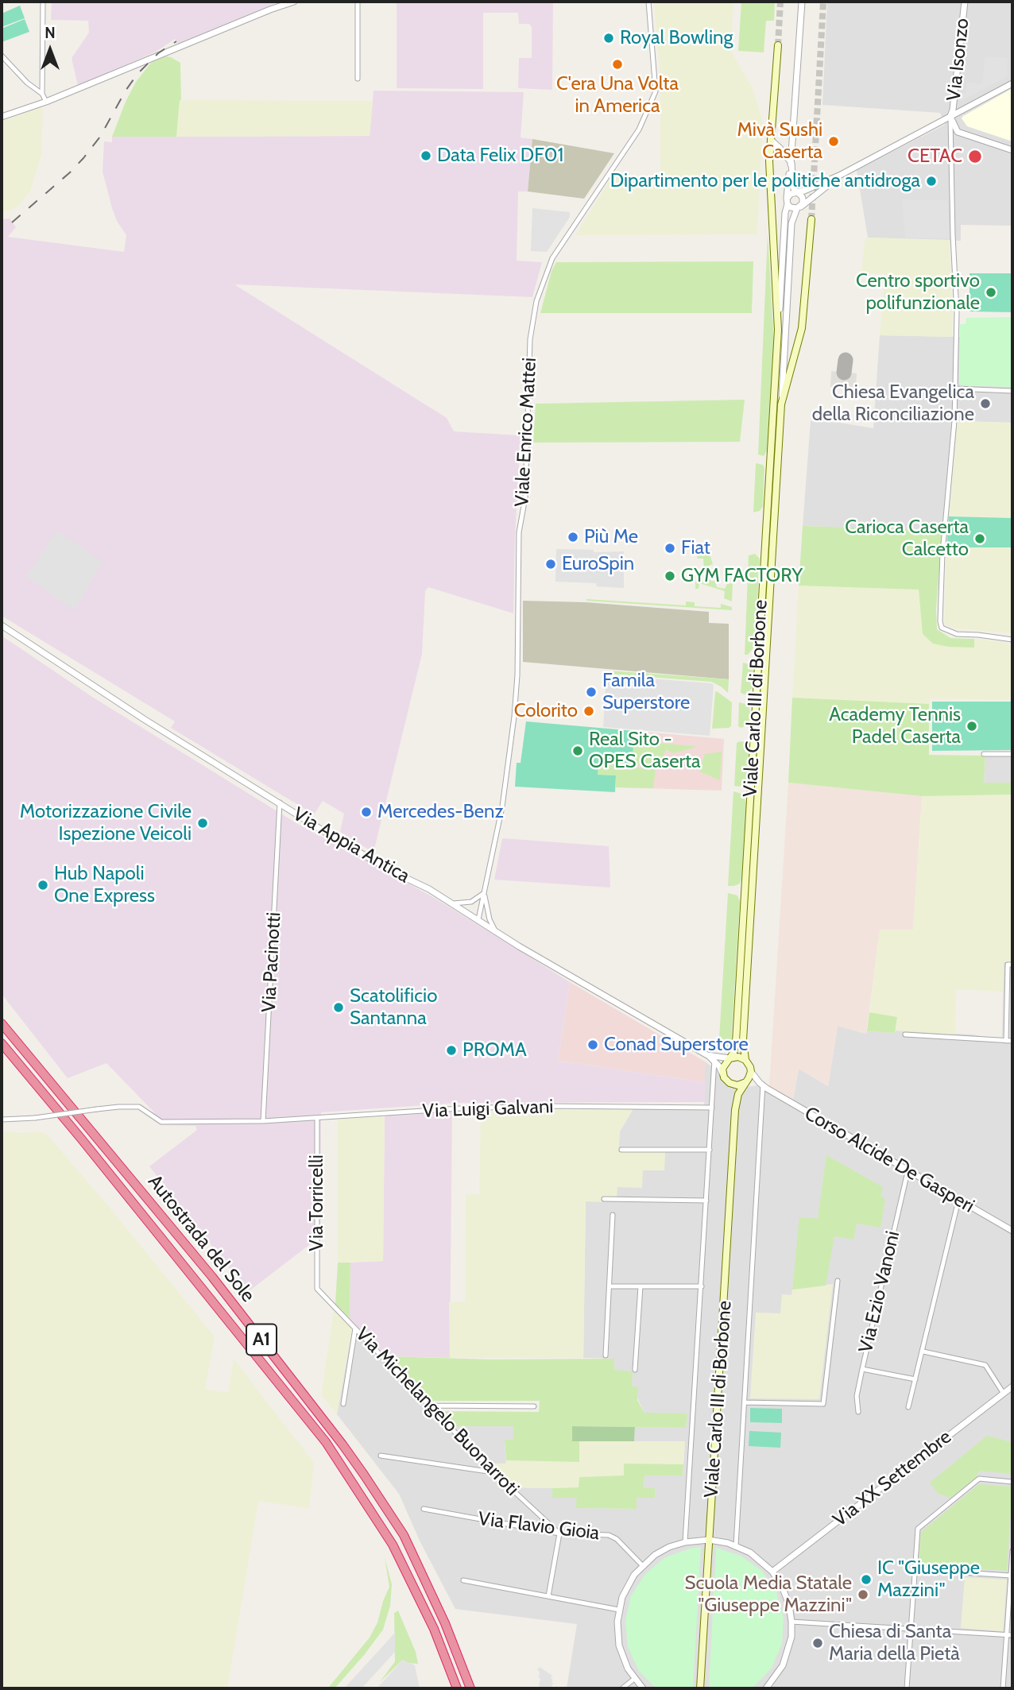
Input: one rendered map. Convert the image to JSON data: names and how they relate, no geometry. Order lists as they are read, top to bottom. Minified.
{"streets":{"highway":["Autostrada del Sole","A1"],"main road":["Viale Carlo III di Borbone"],"street":["Via Isonzo","Viale Enrico Mattei","Via Appia Antica","Via Pacinotti","Via Luigi Galvani","Corso Alcide De Gasperi","Via Torricelli","Via Ezio Vanoni","Via Michelangelo Buonarroti","Via XX Settembre","Via Flavio Gioia"]},"crossings":[["Viale Enrico Mattei","Via Appia Antica"],["Viale Carlo III di Borbone","Via Appia Antica"],["Viale Carlo III di Borbone","Corso Alcide De Gasperi"],["Via Appia Antica","Via Pacinotti"],["Via Appia Antica","Corso Alcide De Gasperi"],["Via Pacinotti","Via Luigi Galvani"],["Via Luigi Galvani","Via Torricelli"],["Corso Alcide De Gasperi","Via Ezio Vanoni"],["Via Torricelli","Via Michelangelo Buonarroti"],["Via Michelangelo Buonarroti","Via Flavio Gioia"]],"places":["Royal Bowling","C'era Una Volta in America","Mivà Sushi Caserta","Data Felix DF01","CETAC","Dipartimento per le politiche antidroga","Centro sportivo polifunzionale","Chiesa Evangelica della Riconciliazione","Più Me","Carioca Caserta Calcetto","Fiat","EuroSpin","GYM FACTORY","Famila Superstore","Colorito","Academy Tennis Padel Caserta","Real Sito - OPES Caserta","Mercedes-Benz","Motorizzazione Civile Ispezione Veicoli","Hub Napoli One Express","Scatolificio Santanna","Conad Superstore","PROMA","IC \"Giuseppe Mazzini\"","Scuola Media Statale \"Giuseppe Mazzini\"","Chiesa di Santa Maria della Pietà"],"north":"top"}
